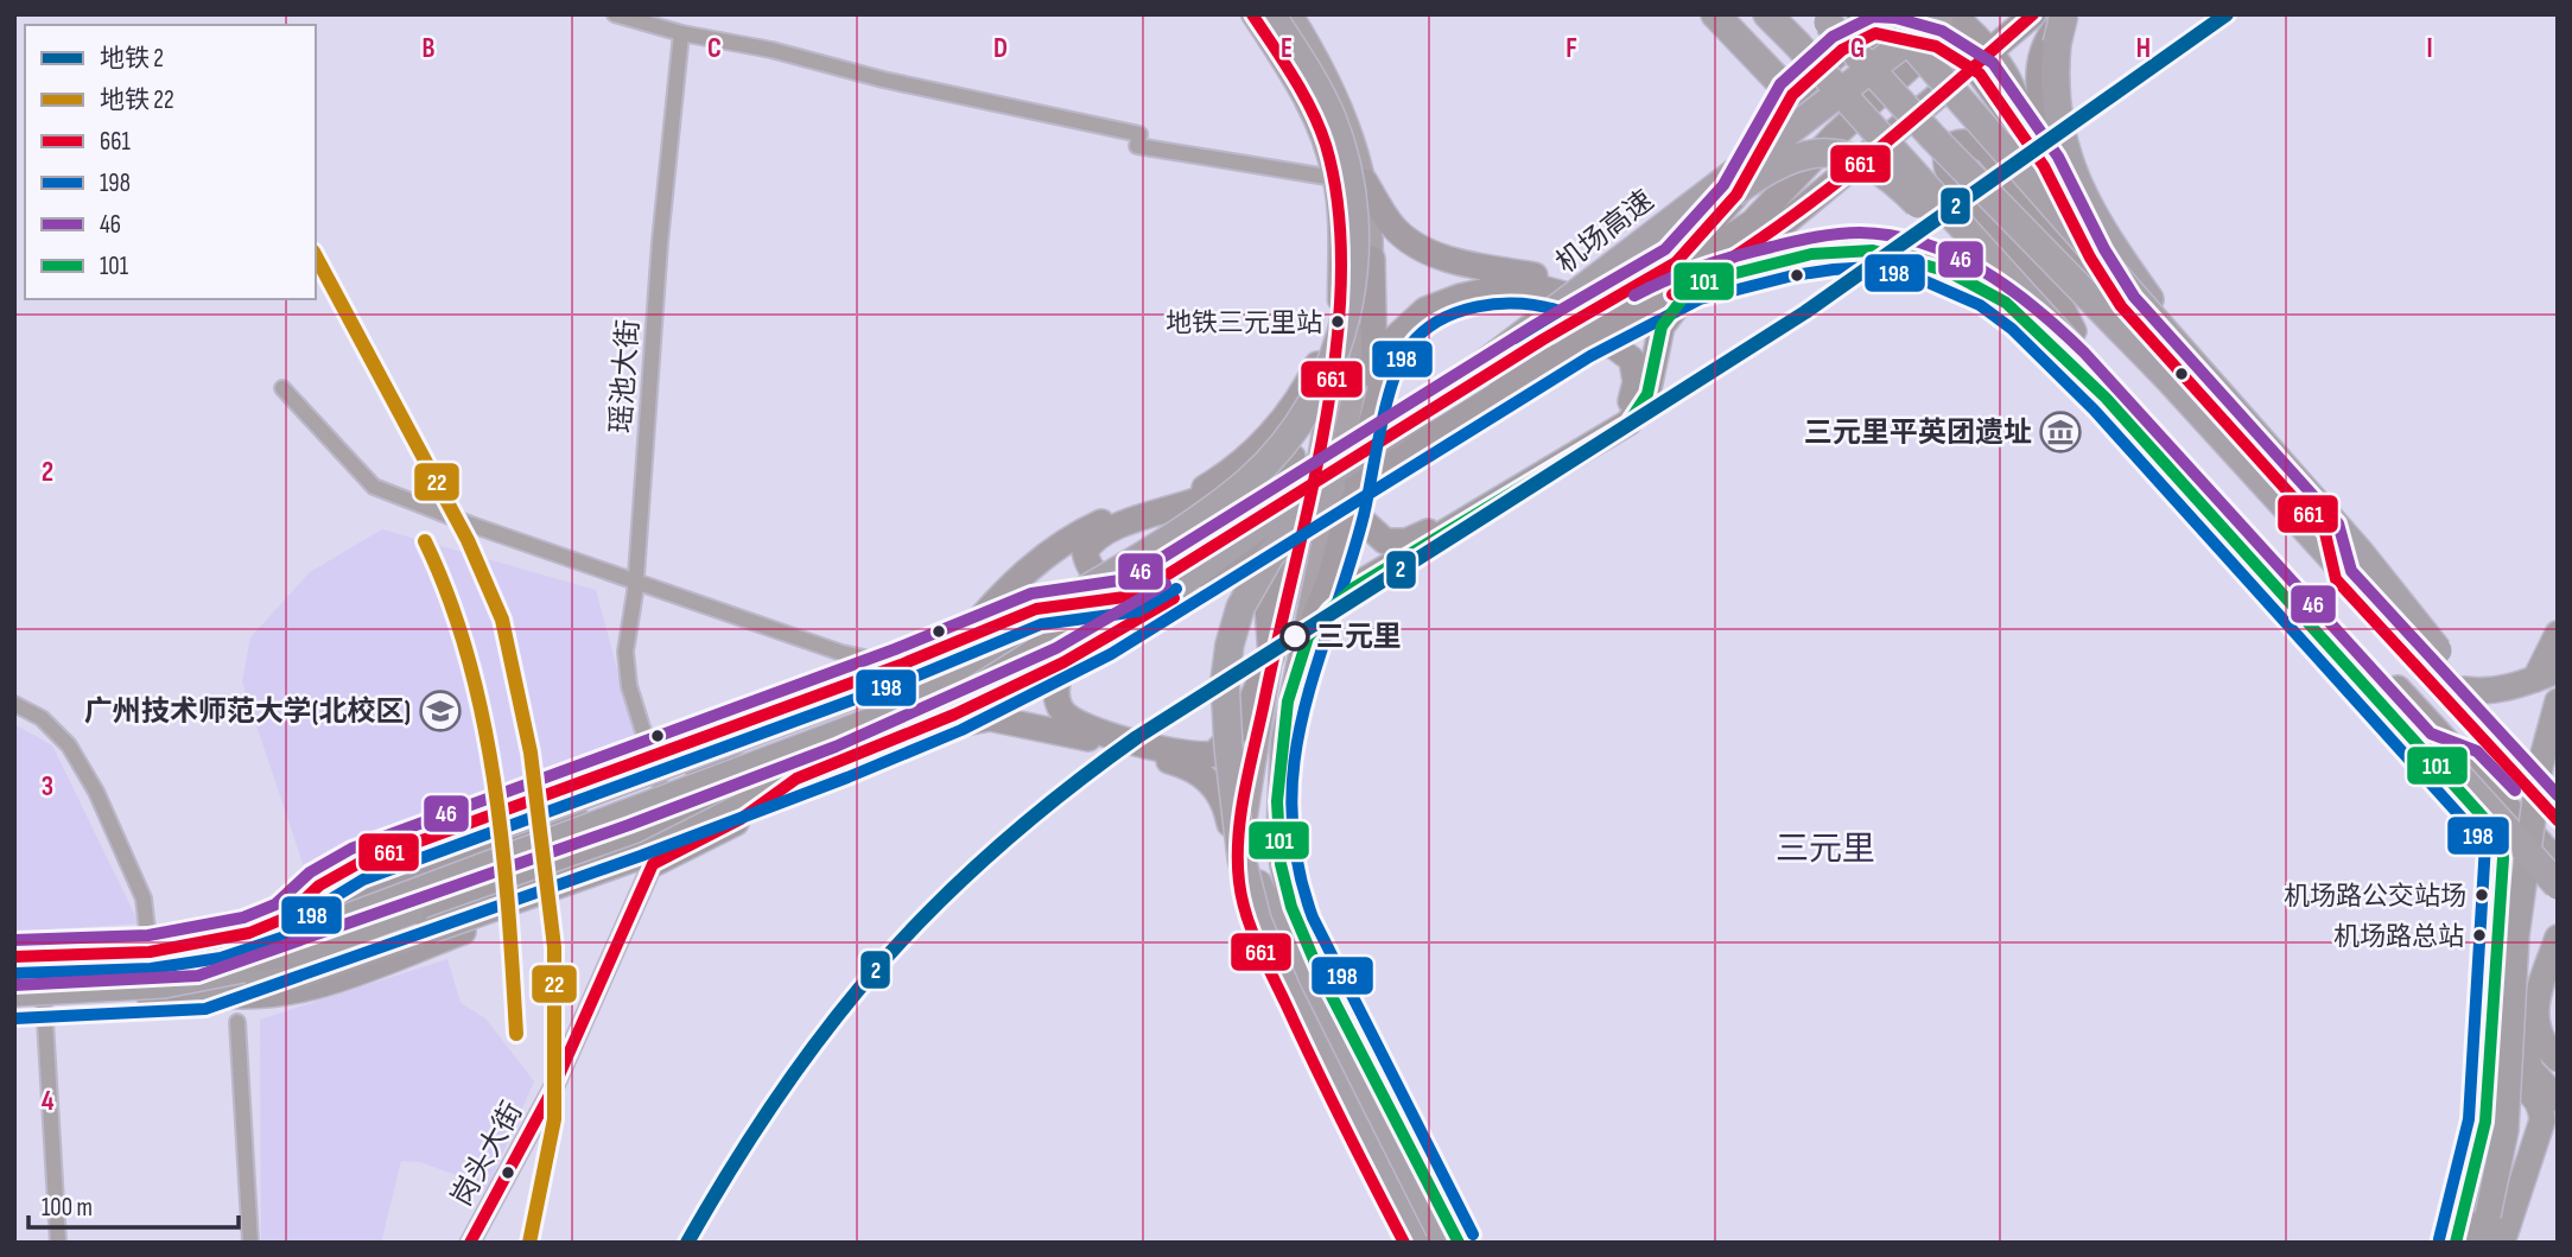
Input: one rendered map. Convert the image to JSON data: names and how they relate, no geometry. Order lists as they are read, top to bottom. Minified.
{"streets":{"highway":["机场高速"],"street":["瑶池大街","岗头大街"]},"districts":["三元里"],"places":{"other":["地铁三元里站","三元里","机场路公交站场","机场路总站"],"museum":["三元里平英团遗址"],"school or university":["广州技术师范大学(北校区)"]},"lines":["metro line 2","transit line 661","transit line 46","transit line 101","metro line 22","transit line 198"],"legend":["地铁 2","地铁 22","661","198","46","101"],"scale_bar":"100 m","grid":{"columns":["B","C","D","E","F","G","H","I"],"rows":["2","3","4"]}}
